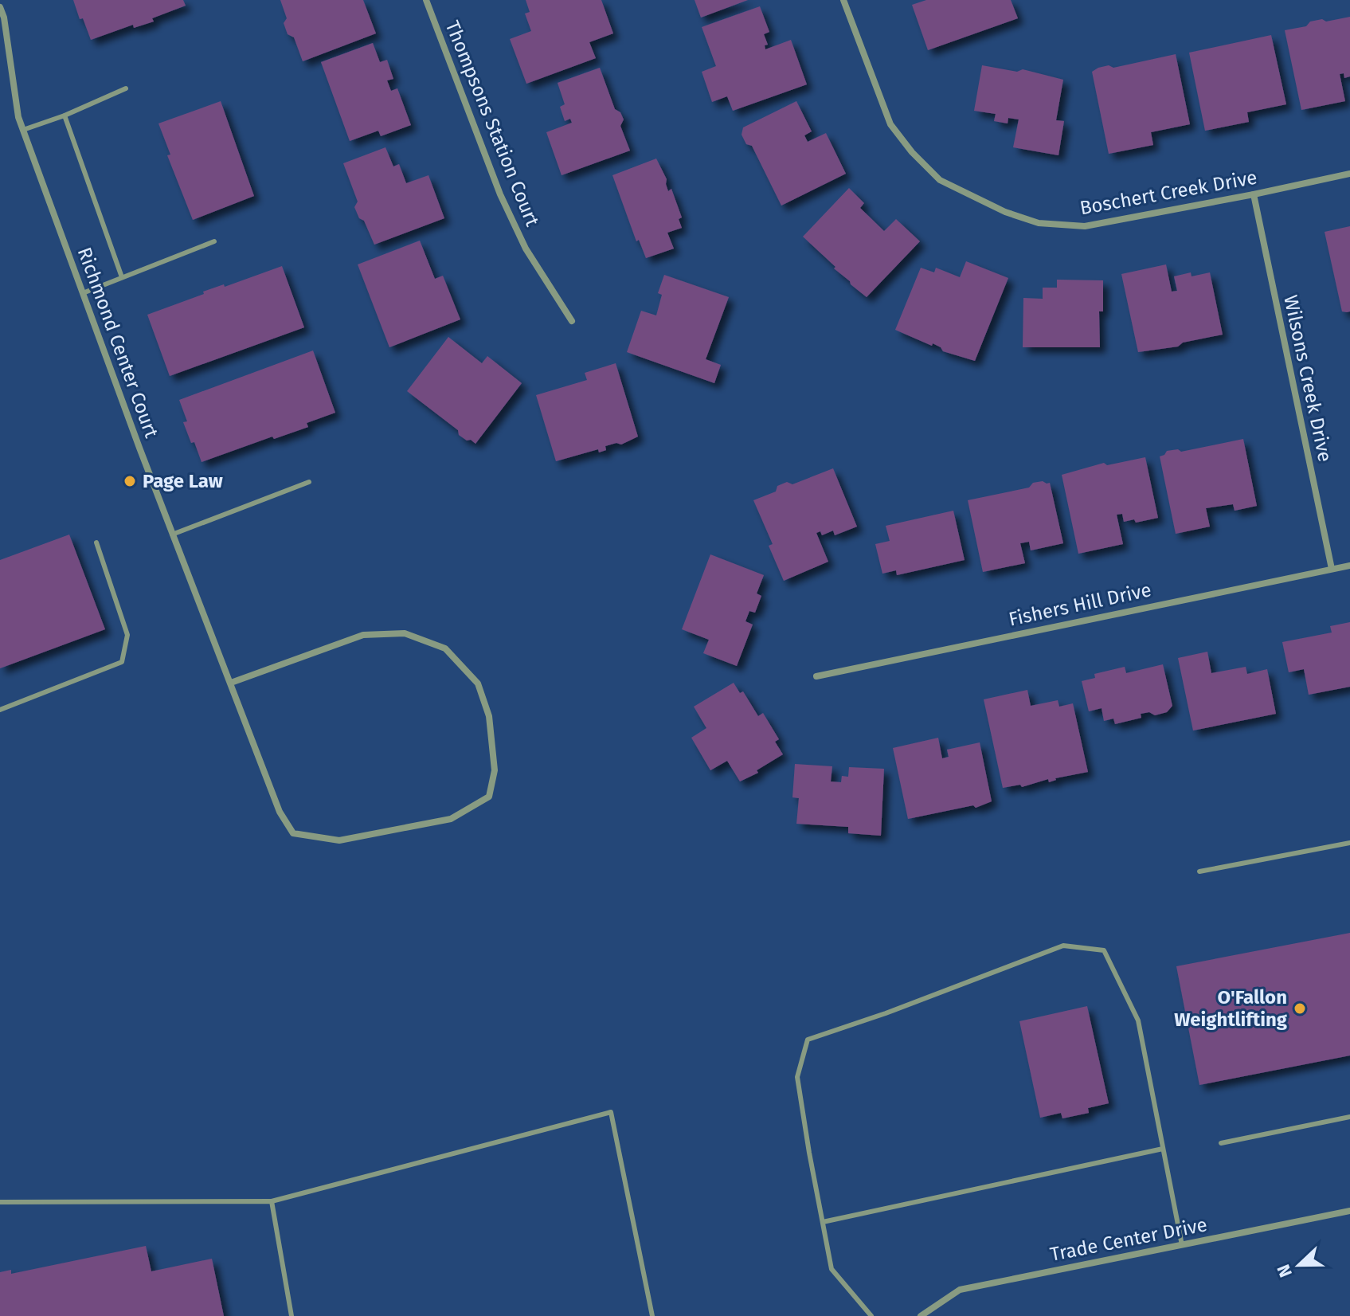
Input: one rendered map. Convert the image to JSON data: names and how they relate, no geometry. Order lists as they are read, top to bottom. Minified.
{"streets":{"street":["Thompsons Station Court","Boschert Creek Drive","Richmond Center Court","Wilsons Creek Drive","Fishers Hill Drive","Trade Center Drive"]},"crossings":[["Boschert Creek Drive","Wilsons Creek Drive"],["Wilsons Creek Drive","Fishers Hill Drive"]],"places":["Page Law","O'Fallon Weightlifting"],"north":"left"}
